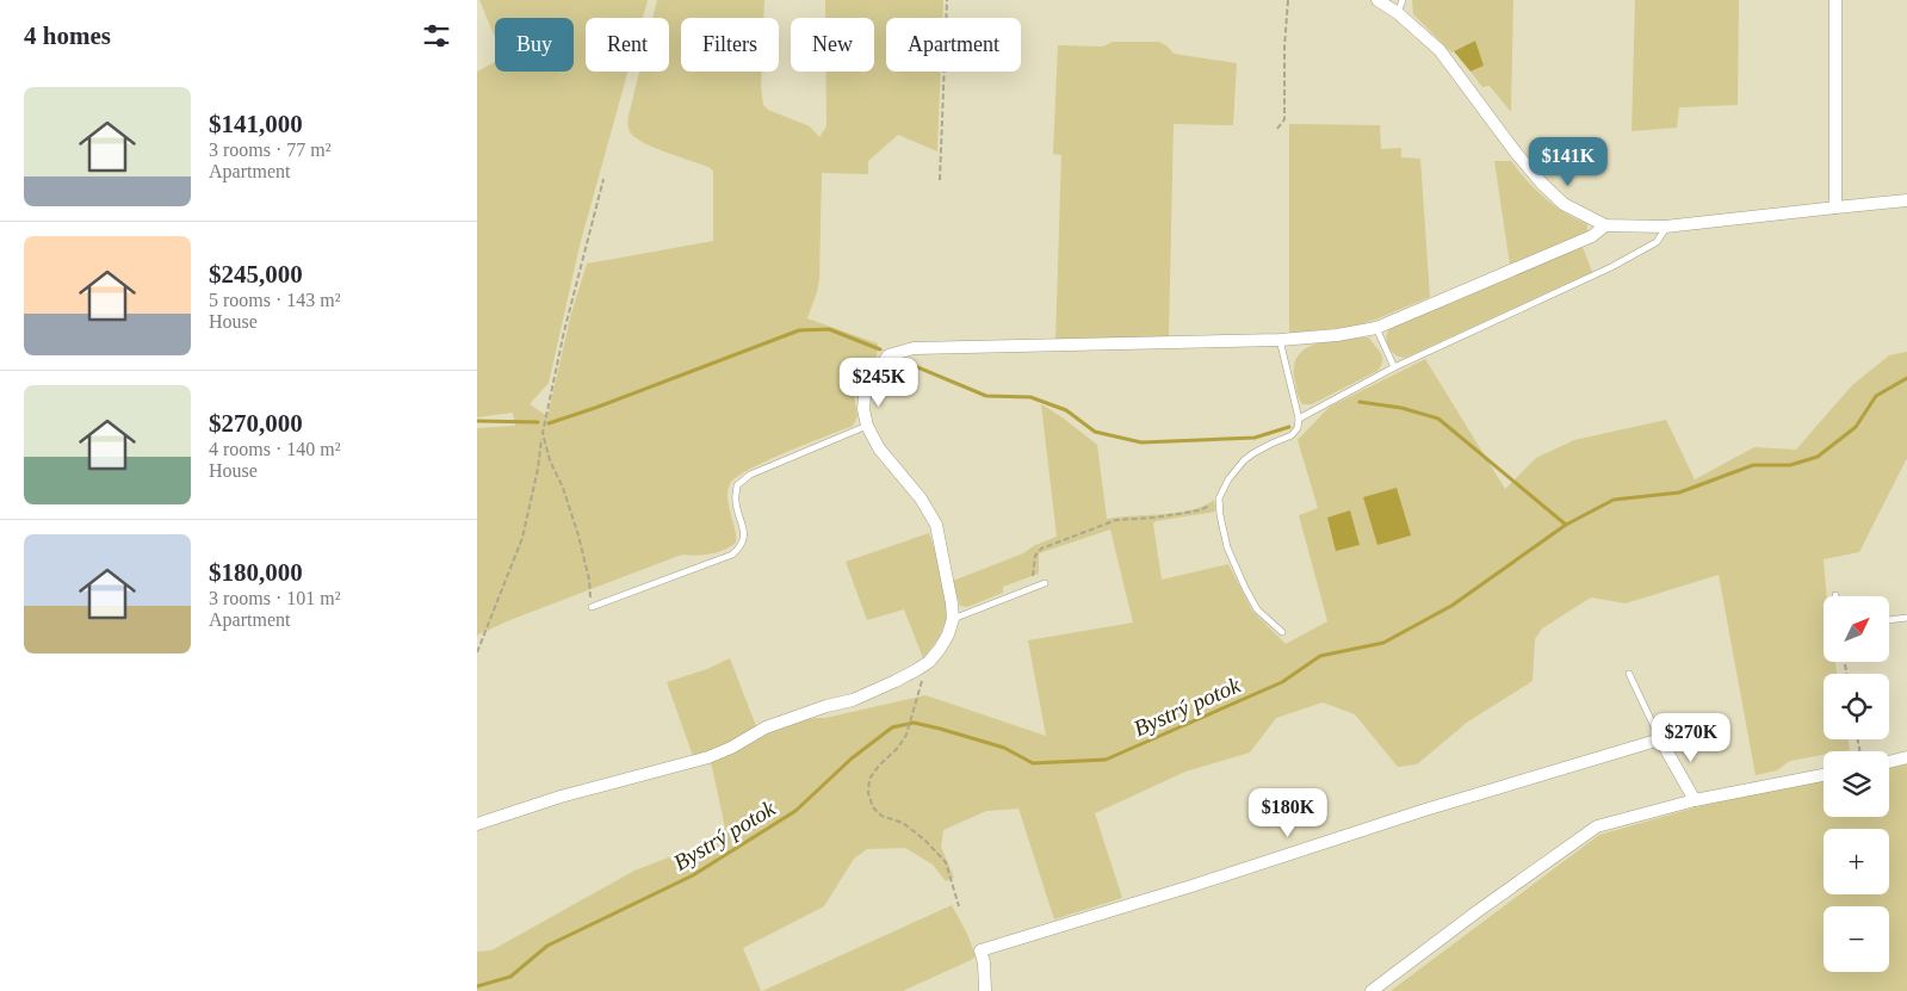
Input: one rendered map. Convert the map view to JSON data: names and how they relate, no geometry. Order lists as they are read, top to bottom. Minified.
{"water":["Bystrý potok"],"north":"top right","page":{"heading":"4 homes","chip":["Buy","Rent","Filters","New","Apartment"],"list":[{"name":"$141,000","note":"3 rooms · 77 m² · Apartment"},{"name":"$245,000","note":"5 rooms · 143 m² · House"},{"name":"$270,000","note":"4 rooms · 140 m² · House"},{"name":"$180,000","note":"3 rooms · 101 m² · Apartment"}],"price":["$141K","$245K","$270K","$180K"],"map_buttons":["+","−"]}}
